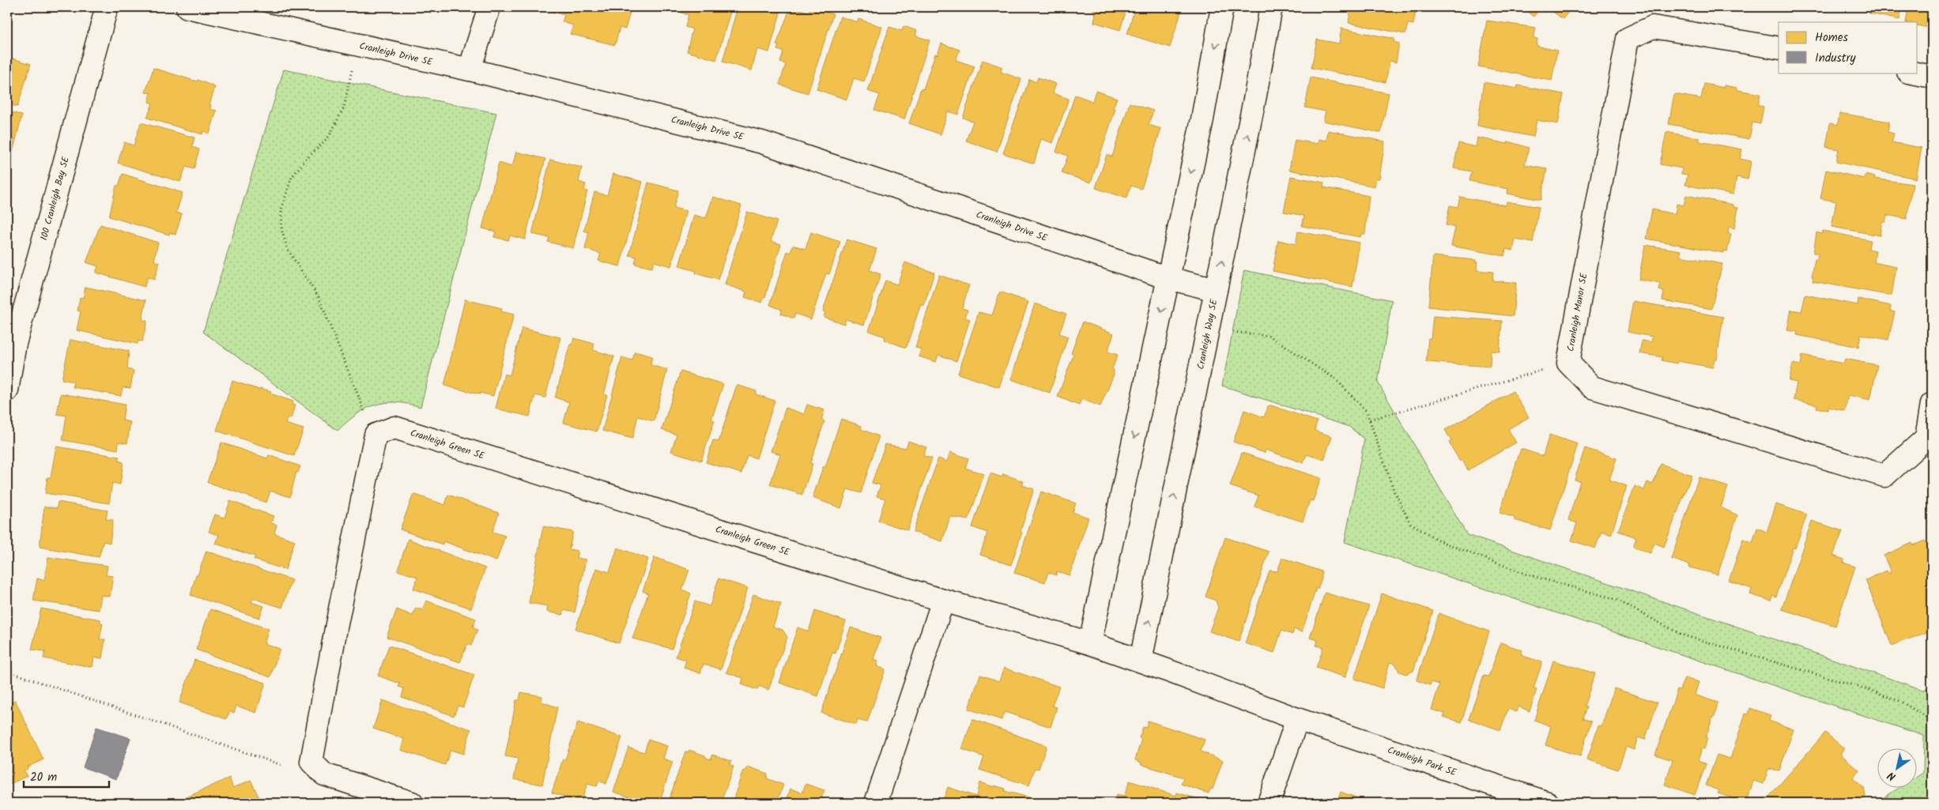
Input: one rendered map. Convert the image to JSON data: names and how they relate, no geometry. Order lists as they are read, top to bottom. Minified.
{"streets":{"street":["Cranleigh Drive SE","100 Cranleigh Bay SE","Cranleigh Manor SE","Cranleigh Way SE","Cranleigh Green SE","Cranleigh Park SE"]},"crossings":[["Cranleigh Drive SE","Cranleigh Way SE"],["Cranleigh Way SE","Cranleigh Park SE"],["Cranleigh Green SE","Cranleigh Park SE"]],"legend":["Homes","Industry"],"scale_bar":"20 m","north":"bottom left"}
